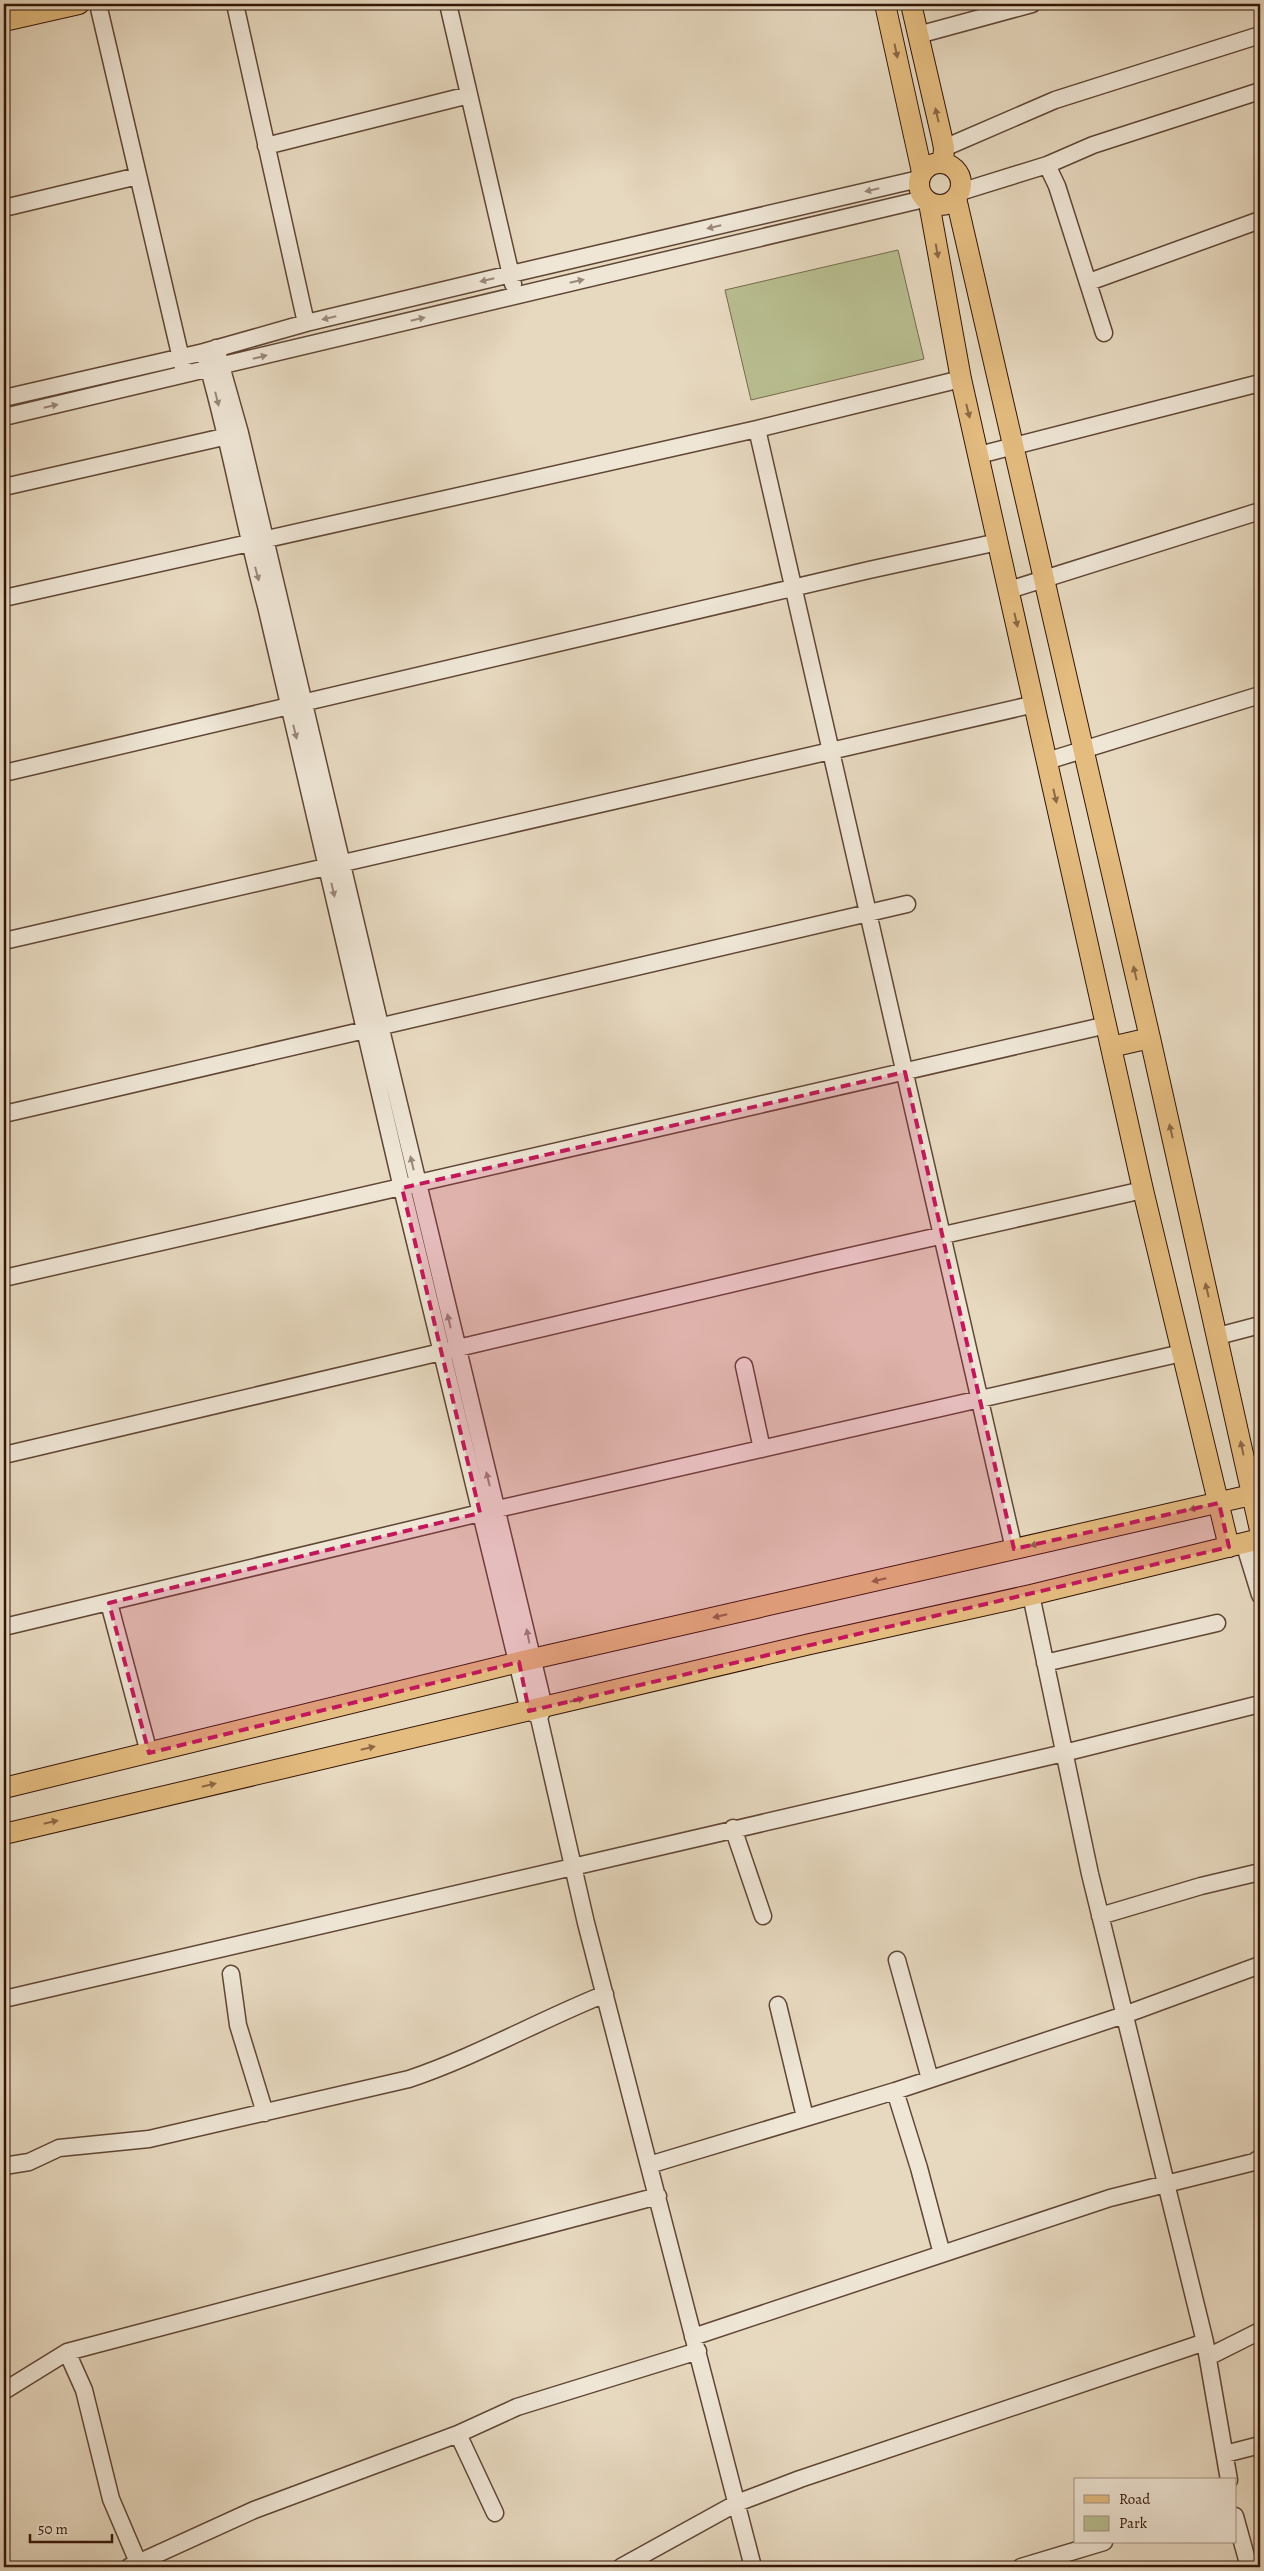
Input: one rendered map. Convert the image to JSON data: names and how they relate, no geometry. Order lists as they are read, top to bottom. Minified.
{"legend":["Road","Park"],"scale_bar":"50 m"}
